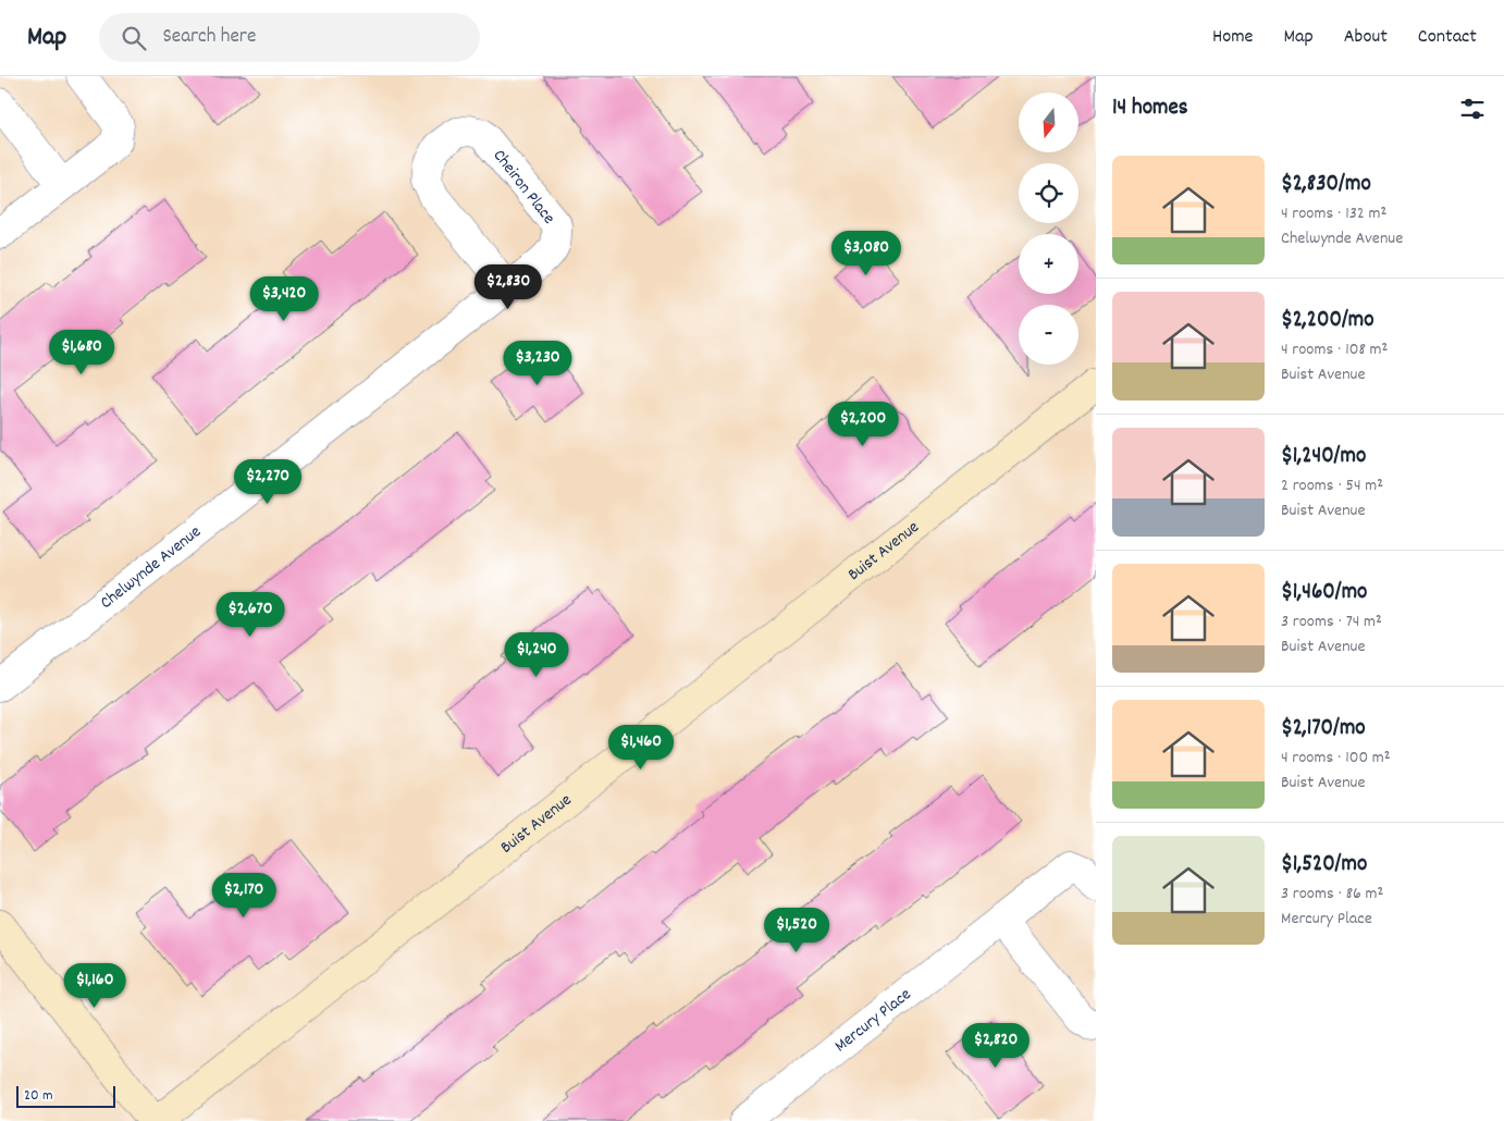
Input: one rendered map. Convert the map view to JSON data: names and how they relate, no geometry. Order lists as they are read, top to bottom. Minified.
{"streets":{"street":["Cheiron Place","Buist Avenue","Chelwynde Avenue","Mercury Place"]},"crossings":[["Cheiron Place","Chelwynde Avenue"]],"scale_bar":"20 m","north":"bottom","page":{"header":"Map","search":"Search here","nav":["Home","Map","About","Contact"],"heading":"14 homes","map_buttons":["+","−"],"list":[{"name":"$2,830/mo","note":"4 rooms · 132 m² · Chelwynde Avenue"},{"name":"$2,200/mo","note":"4 rooms · 108 m² · Buist Avenue"},{"name":"$1,240/mo","note":"2 rooms · 54 m² · Buist Avenue"},{"name":"$1,460/mo","note":"3 rooms · 74 m² · Buist Avenue"},{"name":"$2,170/mo","note":"4 rooms · 100 m² · Buist Avenue"},{"name":"$1,520/mo","note":"3 rooms · 86 m² · Mercury Place"}],"price":["$3,080","$2,830","$3,420","$1,680","$3,230","$2,200","$2,270","$2,670","$1,240","$1,460","$2,170","$1,520","$1,160","$2,820"],"scale":"20 m"}}
